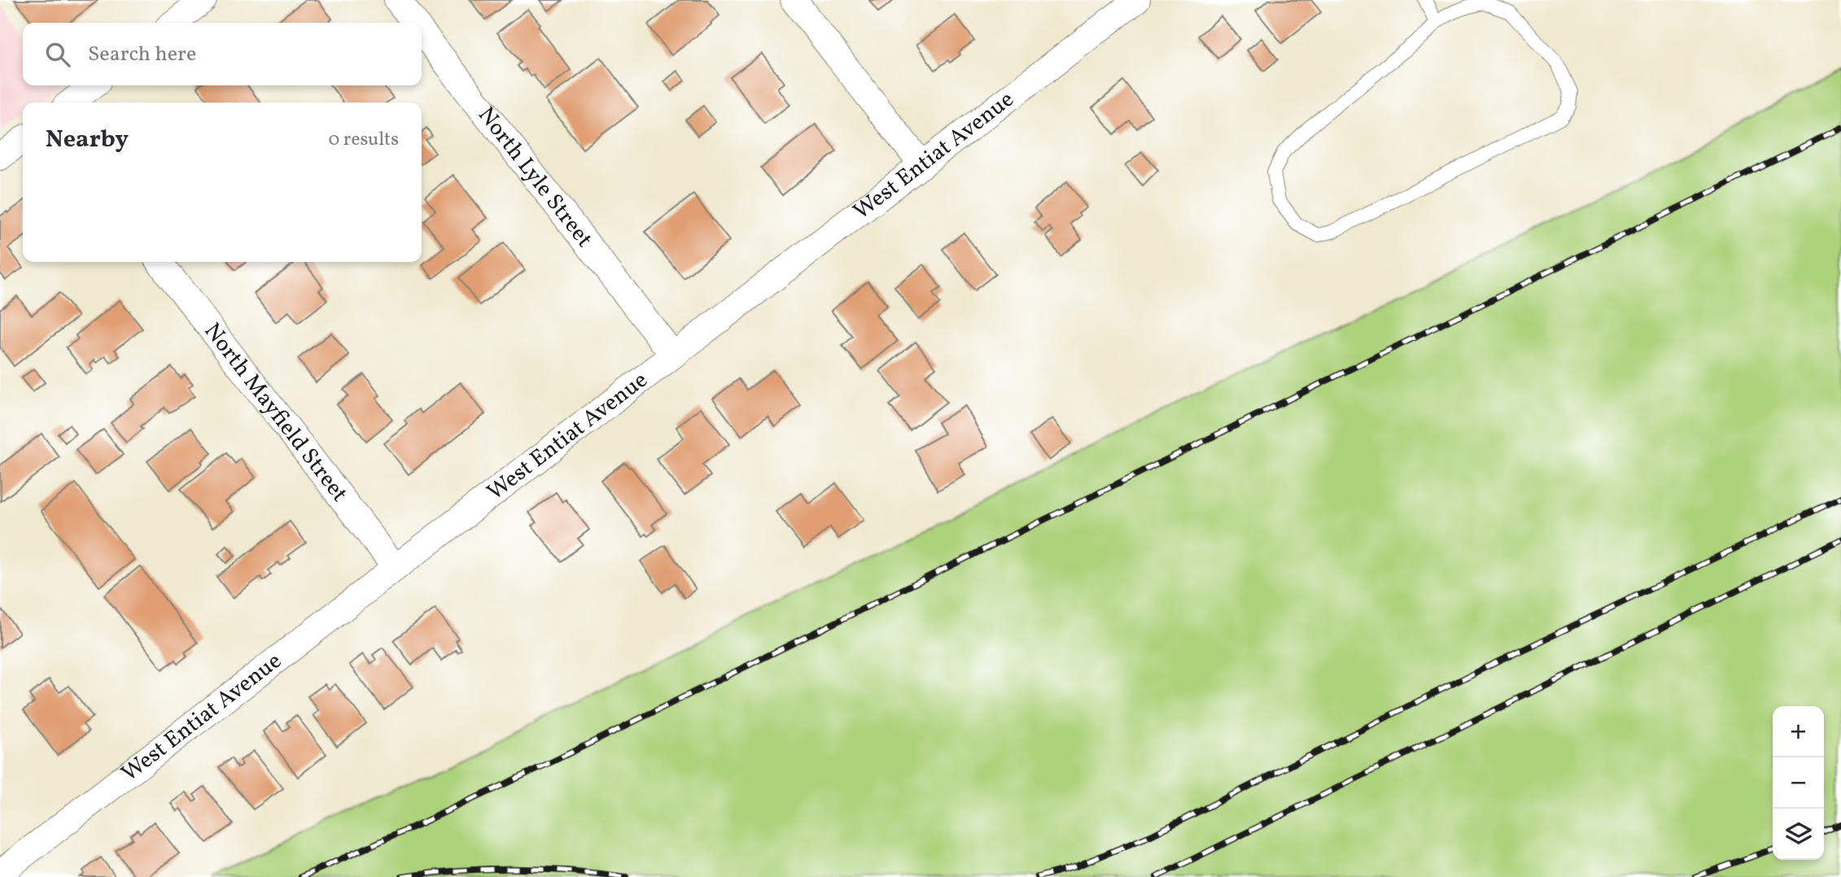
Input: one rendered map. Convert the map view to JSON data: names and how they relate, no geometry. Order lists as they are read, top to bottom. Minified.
{"streets":{"street":["West Entiat Avenue","North Lyle Street","North Mayfield Street"]},"crossings":[["West Entiat Avenue","North Lyle Street"],["West Entiat Avenue","North Mayfield Street"]],"page":{"search":"Search here","heading":["Nearby","0 results"],"map_buttons":["+","−"]}}
